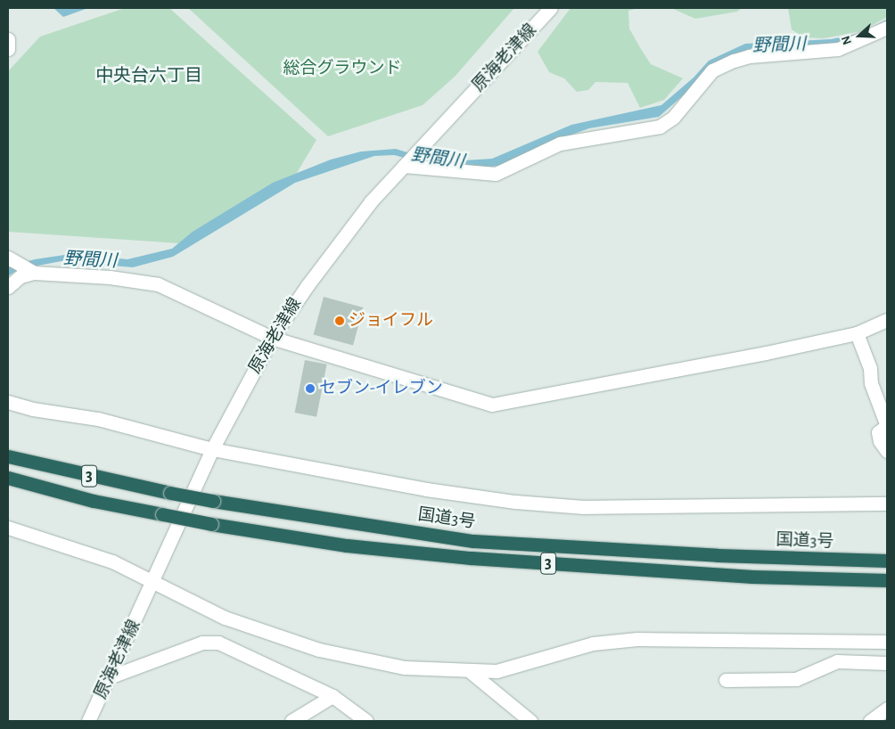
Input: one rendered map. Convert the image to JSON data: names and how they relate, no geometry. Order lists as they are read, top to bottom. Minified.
{"streets":{"highway":["3","国道3号"],"street":["原海老津線"]},"districts":["中央台六丁目"],"water":["野間川"],"parks":["総合グラウンド"],"places":["ジョイフル","セブン-イレブン"],"north":"left"}
